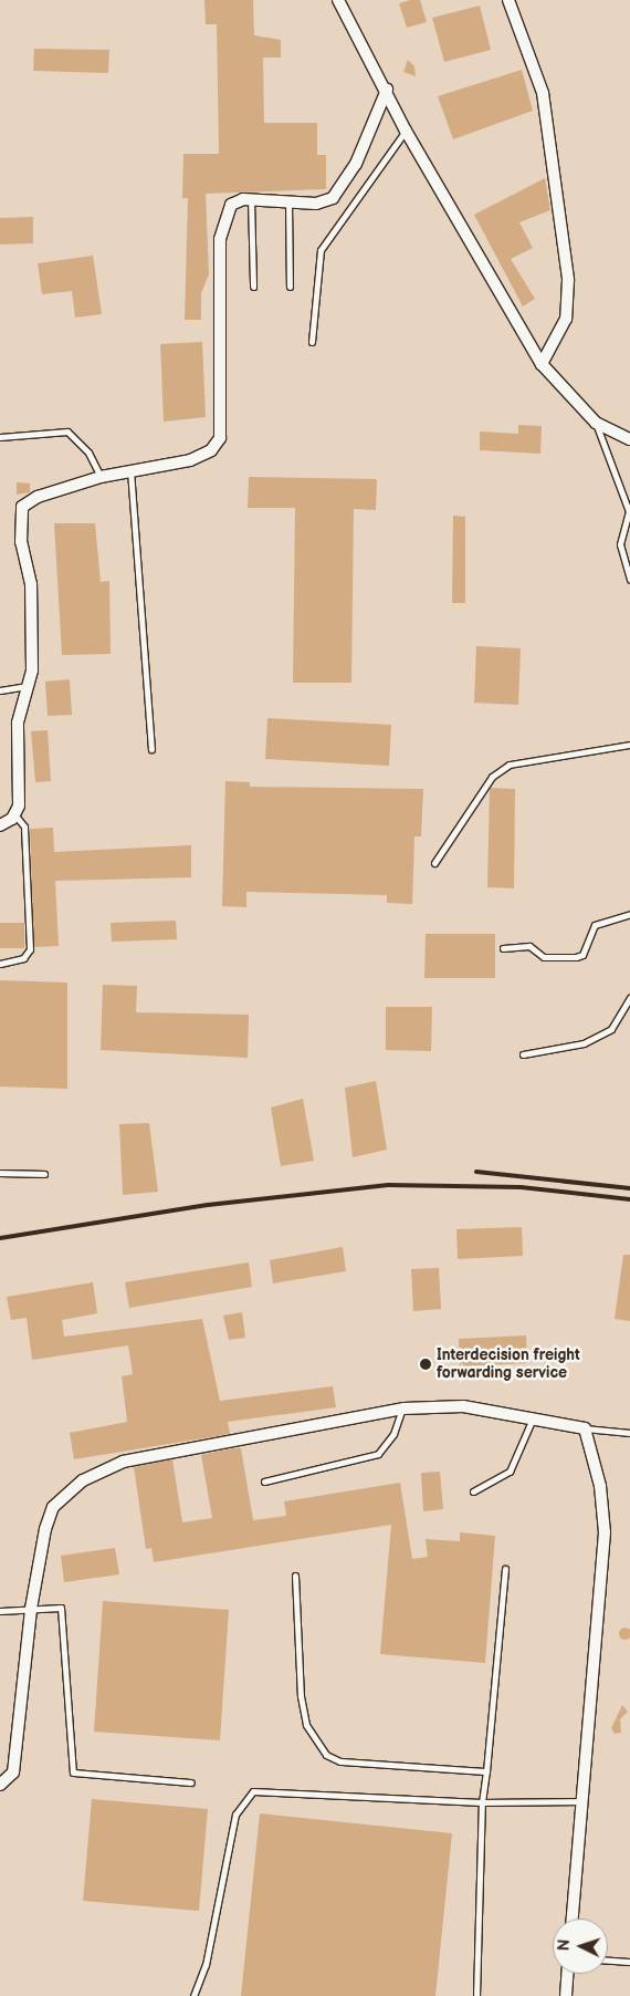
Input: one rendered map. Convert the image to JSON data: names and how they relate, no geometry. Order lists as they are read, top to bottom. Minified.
{"places":["Interdecision freight forwarding service"],"north":"left"}
